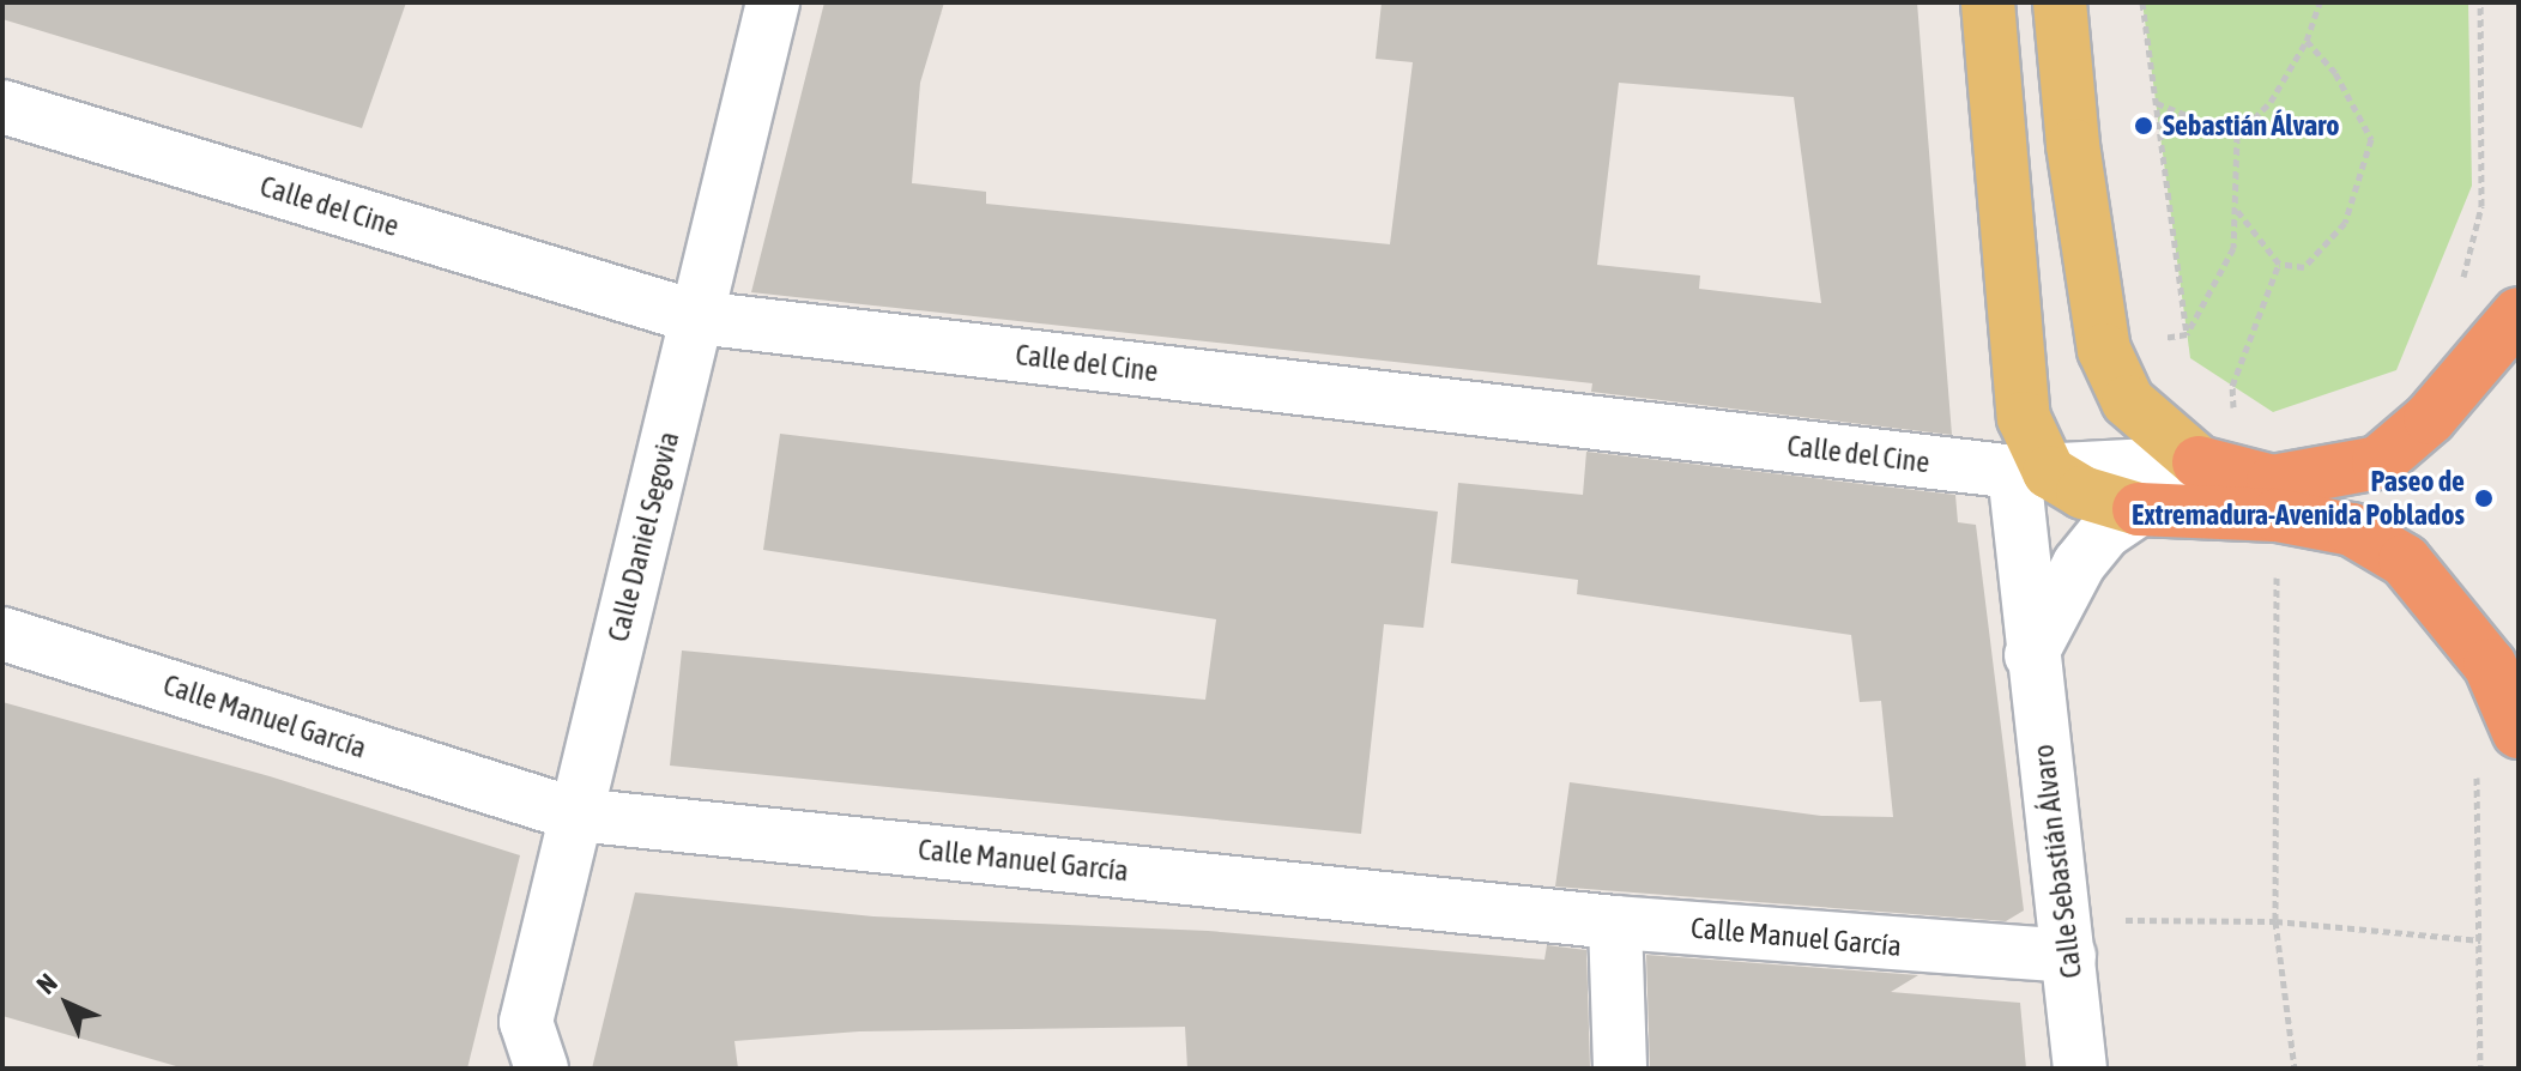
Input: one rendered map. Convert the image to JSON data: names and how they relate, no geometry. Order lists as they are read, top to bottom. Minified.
{"streets":{"street":["Calle del Cine","Calle Daniel Segovia","Calle Manuel García","Calle Sebastián Álvaro"]},"crossings":[["Calle del Cine","Calle Daniel Segovia"],["Calle del Cine","Calle Sebastián Álvaro"],["Calle Daniel Segovia","Calle Manuel García"],["Calle Manuel García","Calle Sebastián Álvaro"]],"places":["Sebastián Álvaro","Paseo de Extremadura-Avenida Poblados"],"north":"top left"}
